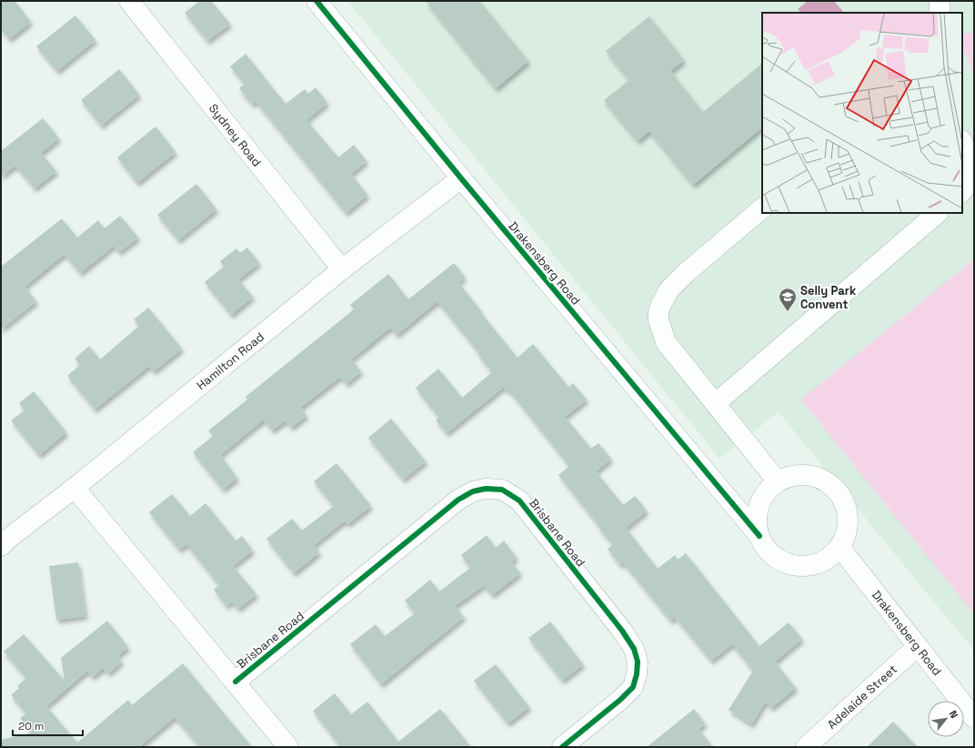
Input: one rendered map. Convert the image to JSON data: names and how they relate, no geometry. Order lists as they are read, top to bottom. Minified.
{"streets":{"street":["Sydney Road","Drakensberg Road","Hamilton Road","Brisbane Road","Adelaide Street"]},"crossings":[["Sydney Road","Hamilton Road"],["Drakensberg Road","Hamilton Road"],["Drakensberg Road","Adelaide Street"],["Hamilton Road","Brisbane Road"]],"places":{"school or university":["Selly Park Convent"]},"scale_bar":"20 m","north":"top right"}
